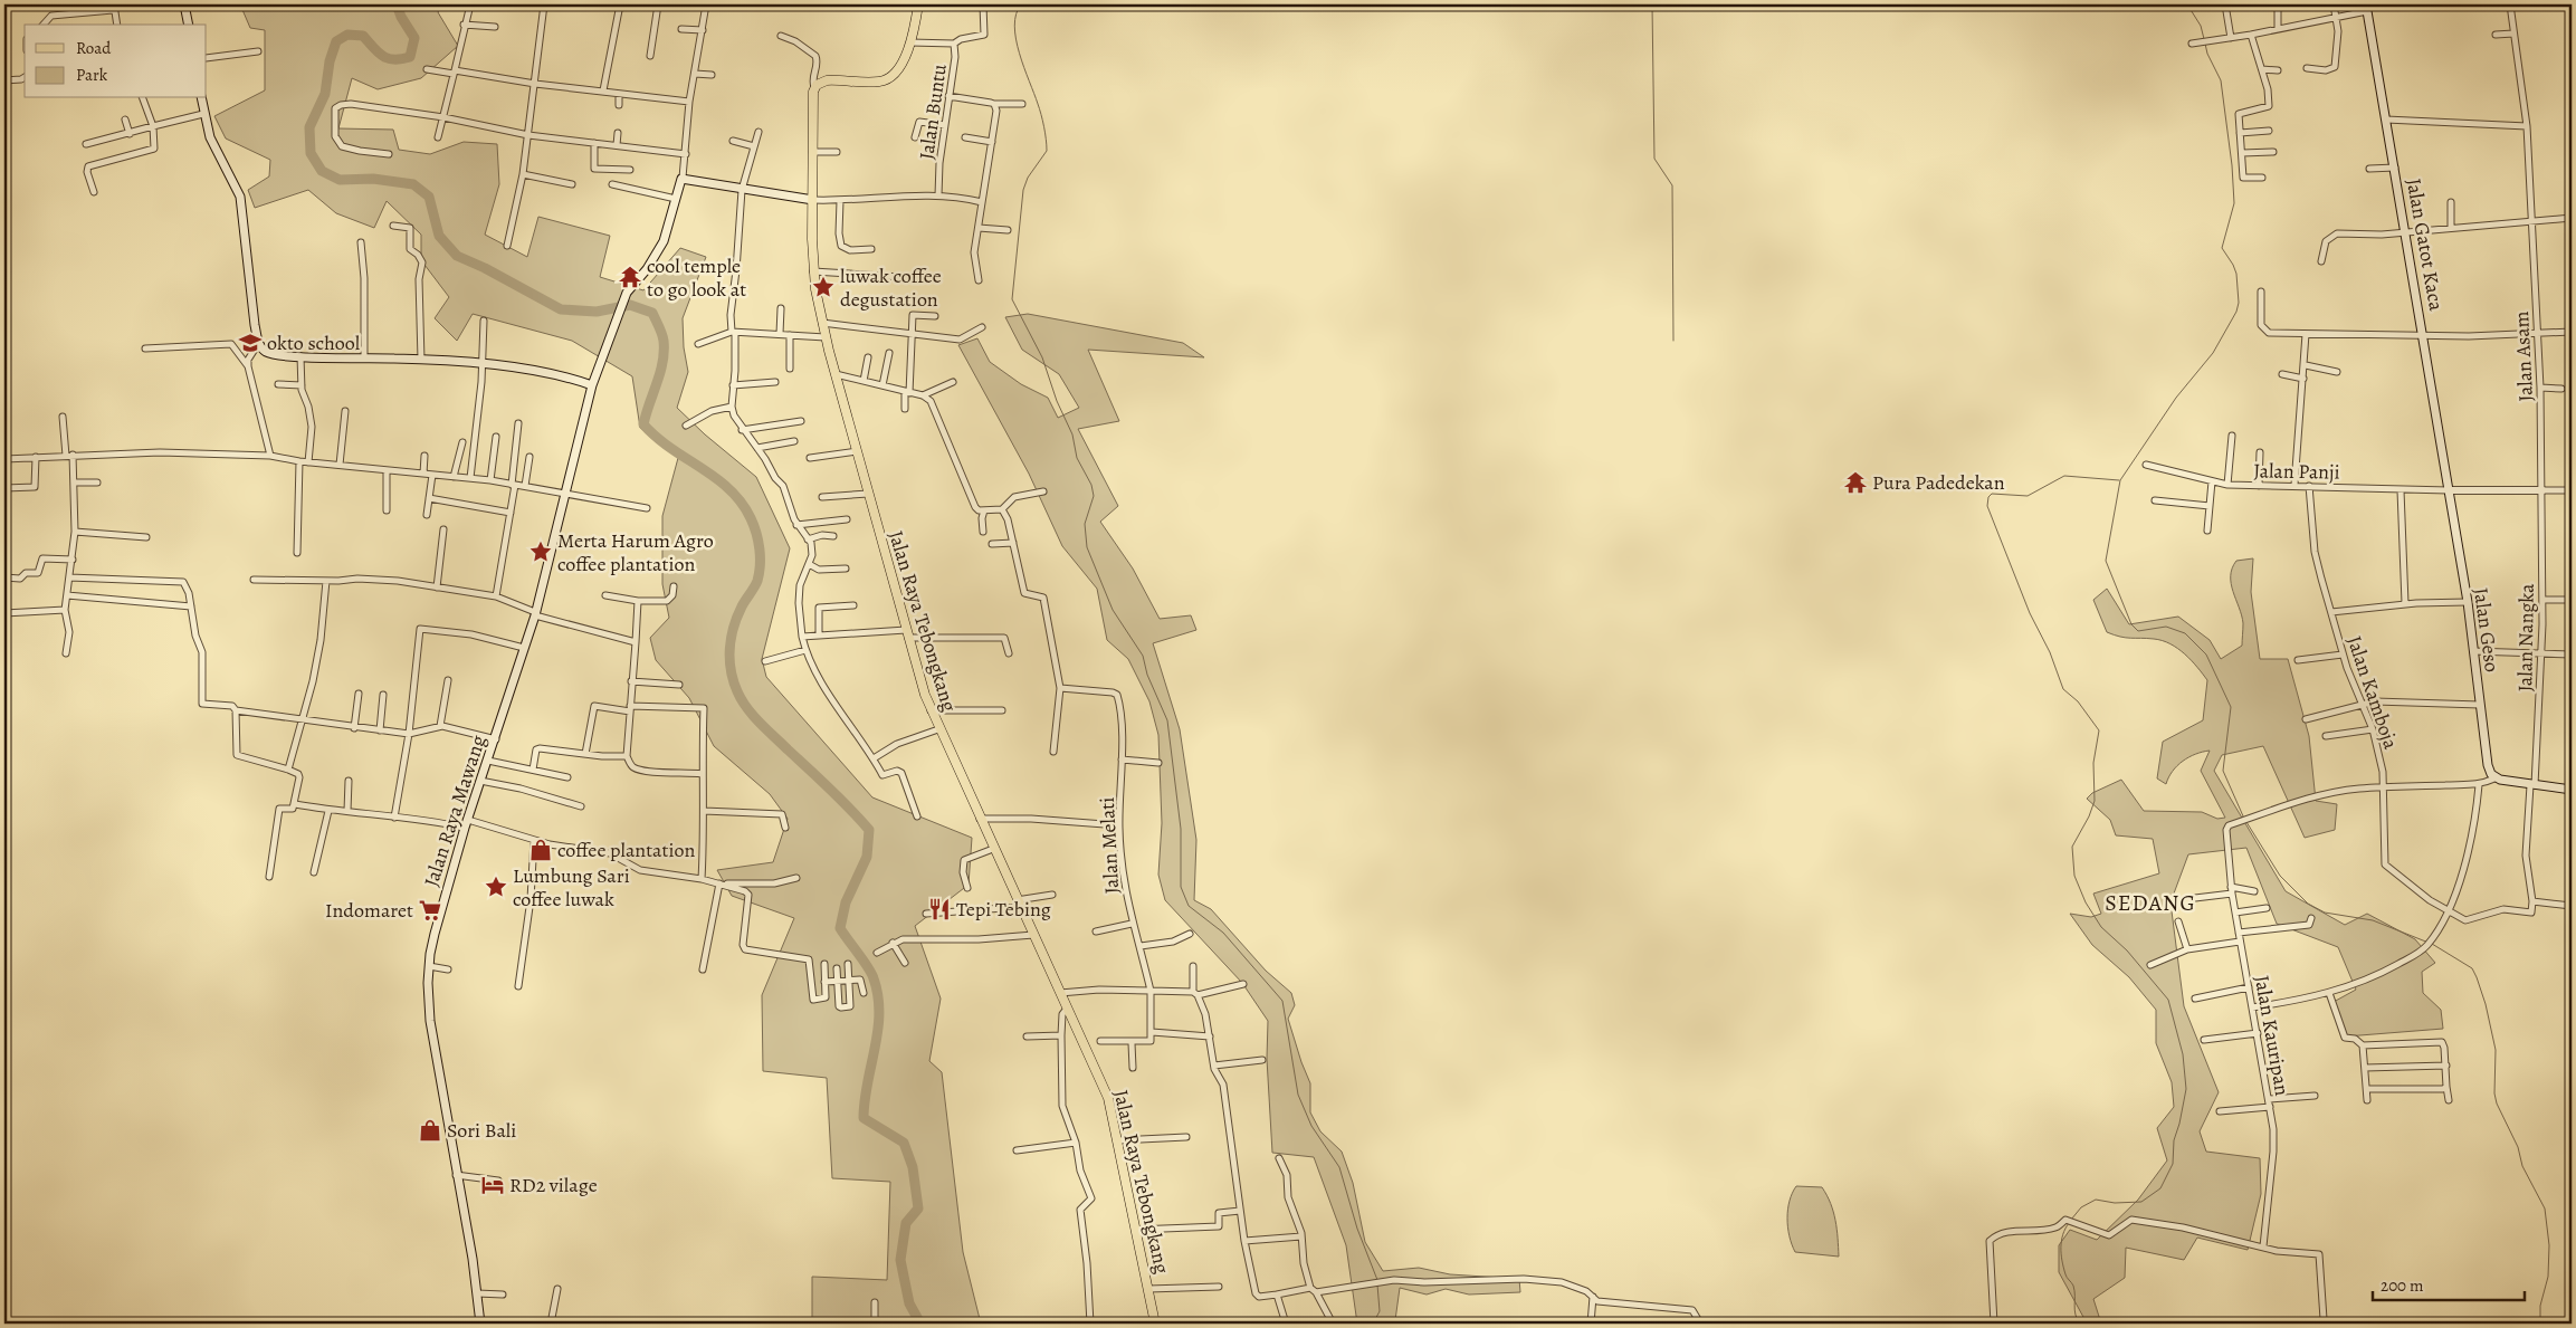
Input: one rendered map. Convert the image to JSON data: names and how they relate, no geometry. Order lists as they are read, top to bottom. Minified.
{"streets":{"main road":["Jalan Gatot Kaca","Jalan Raya Tebongkang","Jalan Geso","Jalan Raya Mawang"],"street":["Jalan Buntu","Jalan Asam","Jalan Panji","Jalan Nangka","Jalan Kamboja","Jalan Melati","Jalan Kauripan"]},"crossings":[["Jalan Gatot Kaca","Jalan Panji"],["Jalan Gatot Kaca","Jalan Geso"],["Jalan Asam","Jalan Nangka"],["Jalan Panji","Jalan Geso"],["Jalan Panji","Jalan Kamboja"],["Jalan Kamboja","Jalan Kauripan"]],"districts":["SEDANG"],"places":{"temple":["cool temple to go look at","Pura Padedekan"],"place":["luwak coffee degustation","Merta Harum Agro coffee plantation","Lumbung Sari coffee luwak"],"school or university":["okto school"],"shop":["coffee plantation","Sori Bali"],"restaurant":["Tepi Tebing"],"supermarket":["Indomaret"],"hotel":["RD2 vilage"]},"legend":["Road","Park"],"scale_bar":"200 m"}
